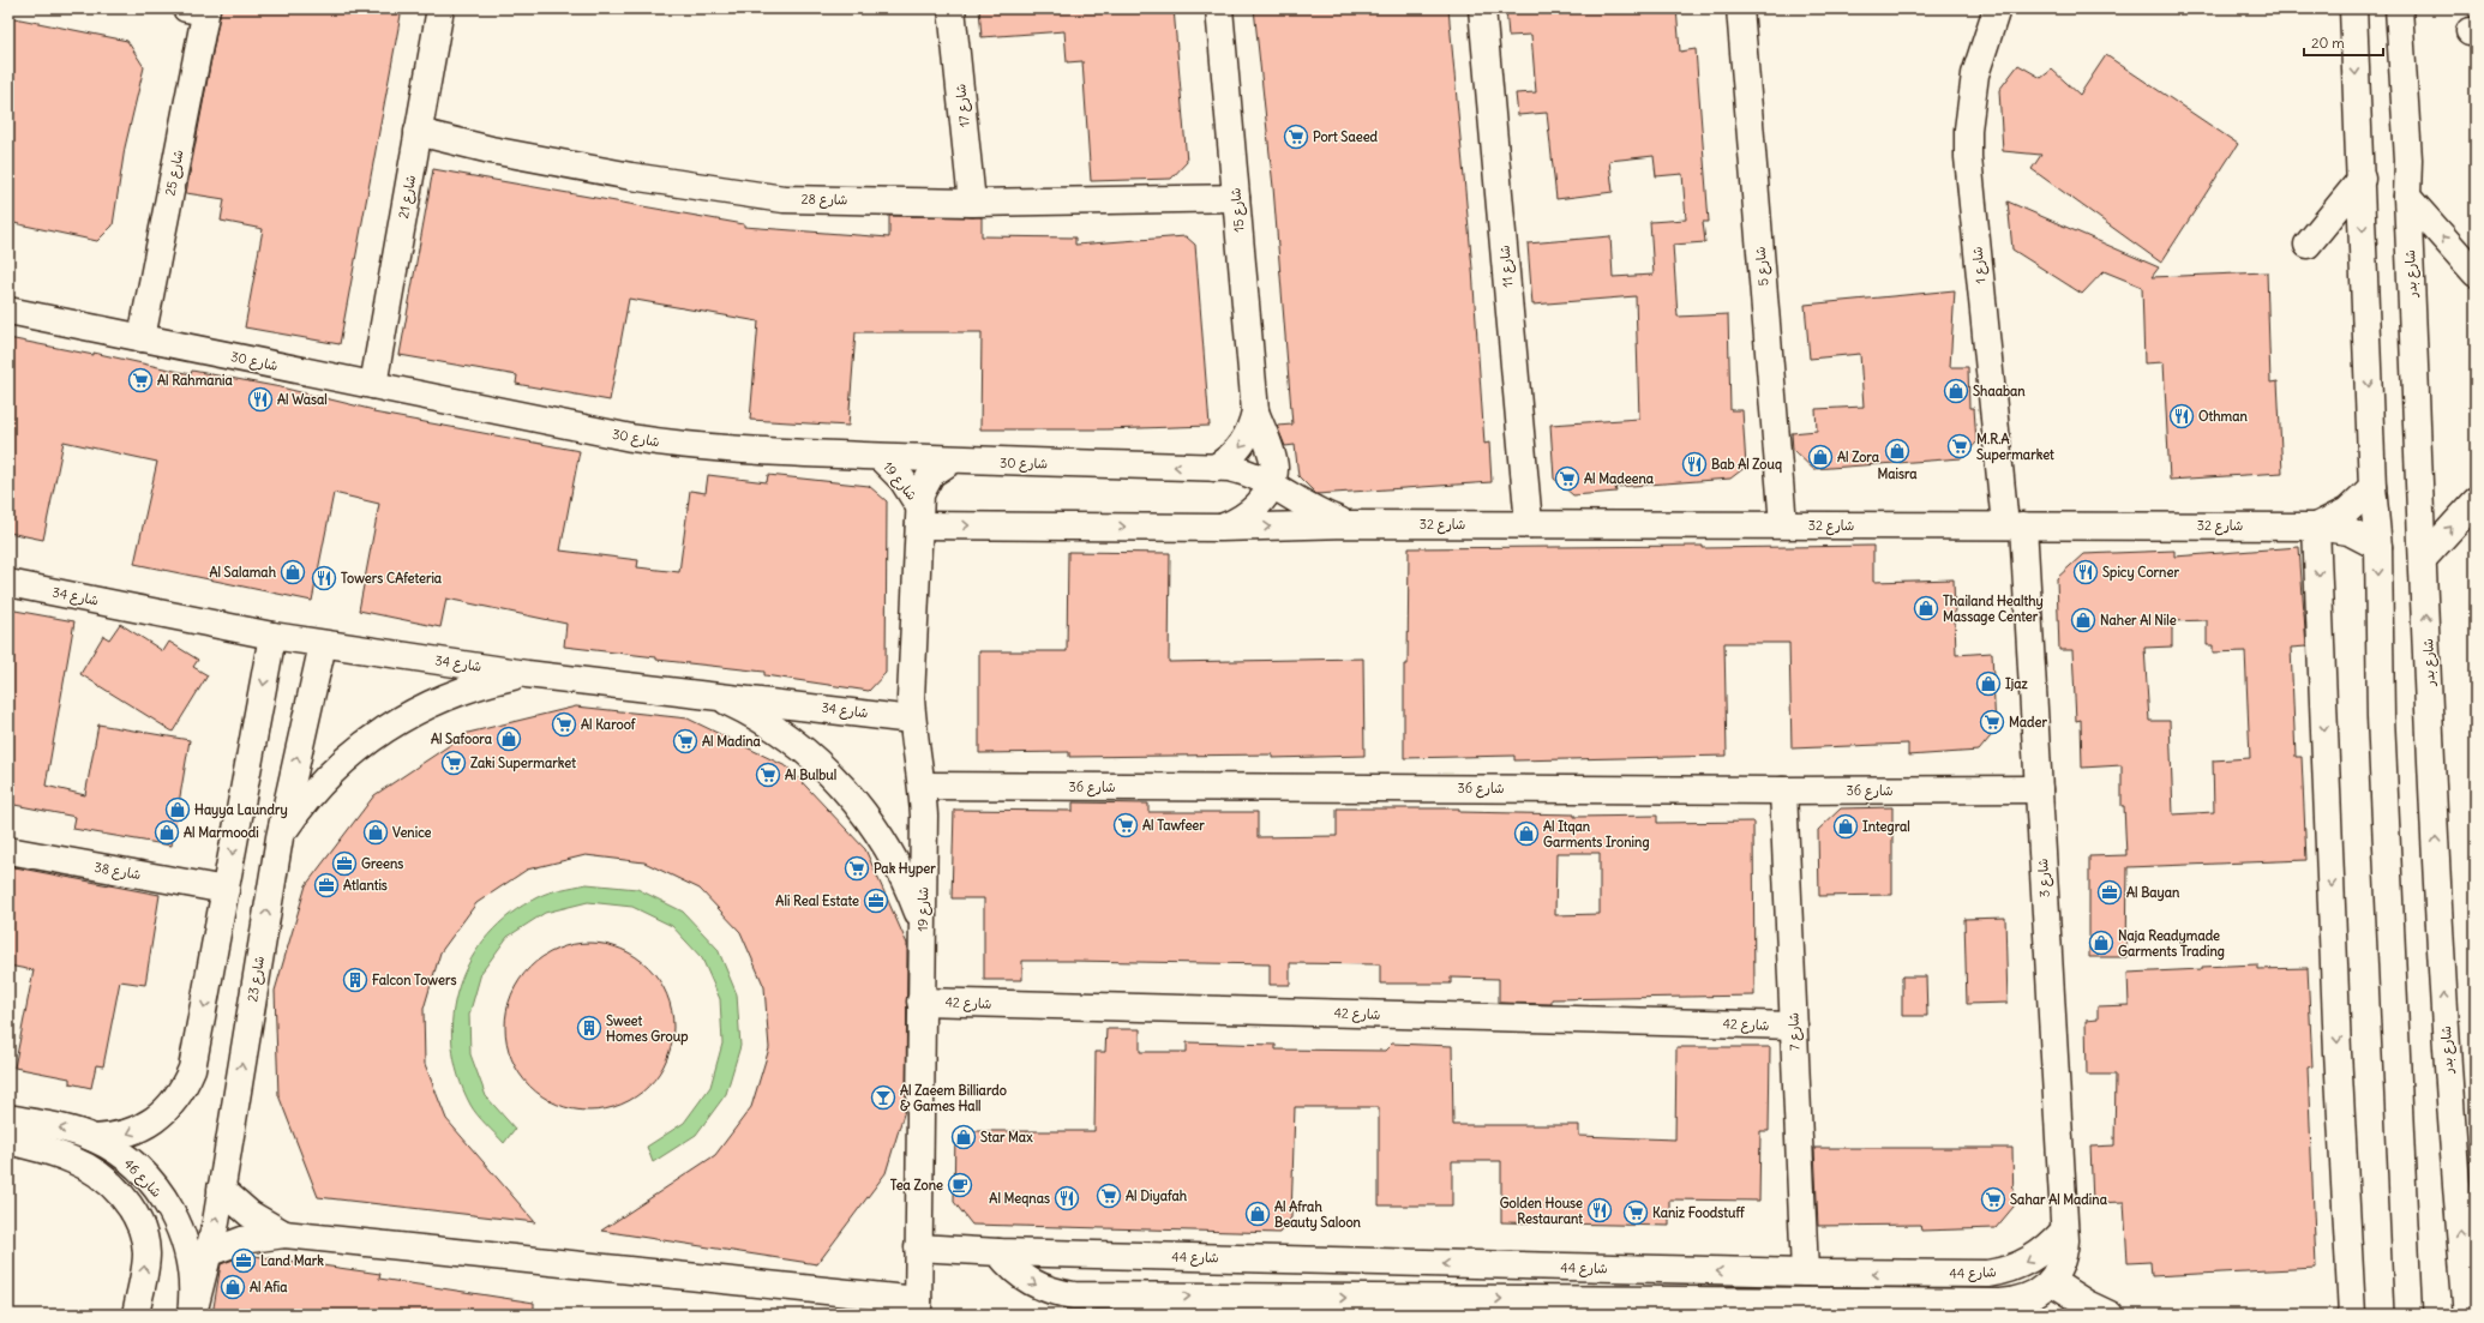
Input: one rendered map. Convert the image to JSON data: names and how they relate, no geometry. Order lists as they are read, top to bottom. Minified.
{"streets":{"street":["شارع 17","شارع 25","شارع 21","شارع 28","شارع 15","شارع 1","شارع 11","شارع 5","شارع بدر","شارع 30","شارع 19","شارع 32","شارع 34","شارع 36","شارع 38","شارع 3","شارع 23","شارع 42","شارع 7","شارع 46","شارع 44"]},"crossings":[["شارع 17","شارع 28"],["شارع 25","شارع 30"],["شارع 21","شارع 28"],["شارع 21","شارع 30"],["شارع 28","شارع 15"],["شارع 15","شارع 30"],["شارع 15","شارع 32"],["شارع 1","شارع 32"],["شارع 1","شارع 3"],["شارع 11","شارع 32"],["شارع 5","شارع 32"],["شارع 30","شارع 19"],["شارع 30","شارع 32"],["شارع 19","شارع 34"],["شارع 19","شارع 36"],["شارع 19","شارع 42"],["شارع 19","شارع 44"],["شارع 32","شارع 3"],["شارع 34","شارع 23"],["شارع 36","شارع 3"],["شارع 36","شارع 7"],["شارع 3","شارع 44"],["شارع 23","شارع 46"],["شارع 42","شارع 7"],["شارع 7","شارع 44"]],"places":{"supermarket":["Port Saeed","Al Rahmania","M.R.A Supermarket","Al Madeena","Mader","Al Karoof","Al Madina","Zaki Supermarket","Al Bulbul","Al Tawfeer","Pak Hyper","Al Diyafah","Sahar Al Madina","Kaniz Foodstuff"],"shop":["Shaaban","Maisra","Al Zora","Al Salamah","Thailand Healthy Massage Center","Naher Al Nile","Ijaz","Al Safoora","Hayya Laundry","Integral","Al Marmoodi","Venice","Al Itqan Garments Ironing","Naja Readymade Garments Trading","Star Max","Al Afrah Beauty Saloon","Al Afia"],"restaurant":["Al Wasal","Othman","Bab Al Zouq","Spicy Corner","Towers CAfeteria","Al Meqnas","Golden House Restaurant"],"office":["Greens","Atlantis","Al Bayan","Ali Real Estate","Land Mark"],"building":["Falcon Towers","Sweet Homes Group"],"bar":["Al Zaeem Billiardo & Games Hall"],"cafe":["Tea Zone"]},"scale_bar":"20 m"}
